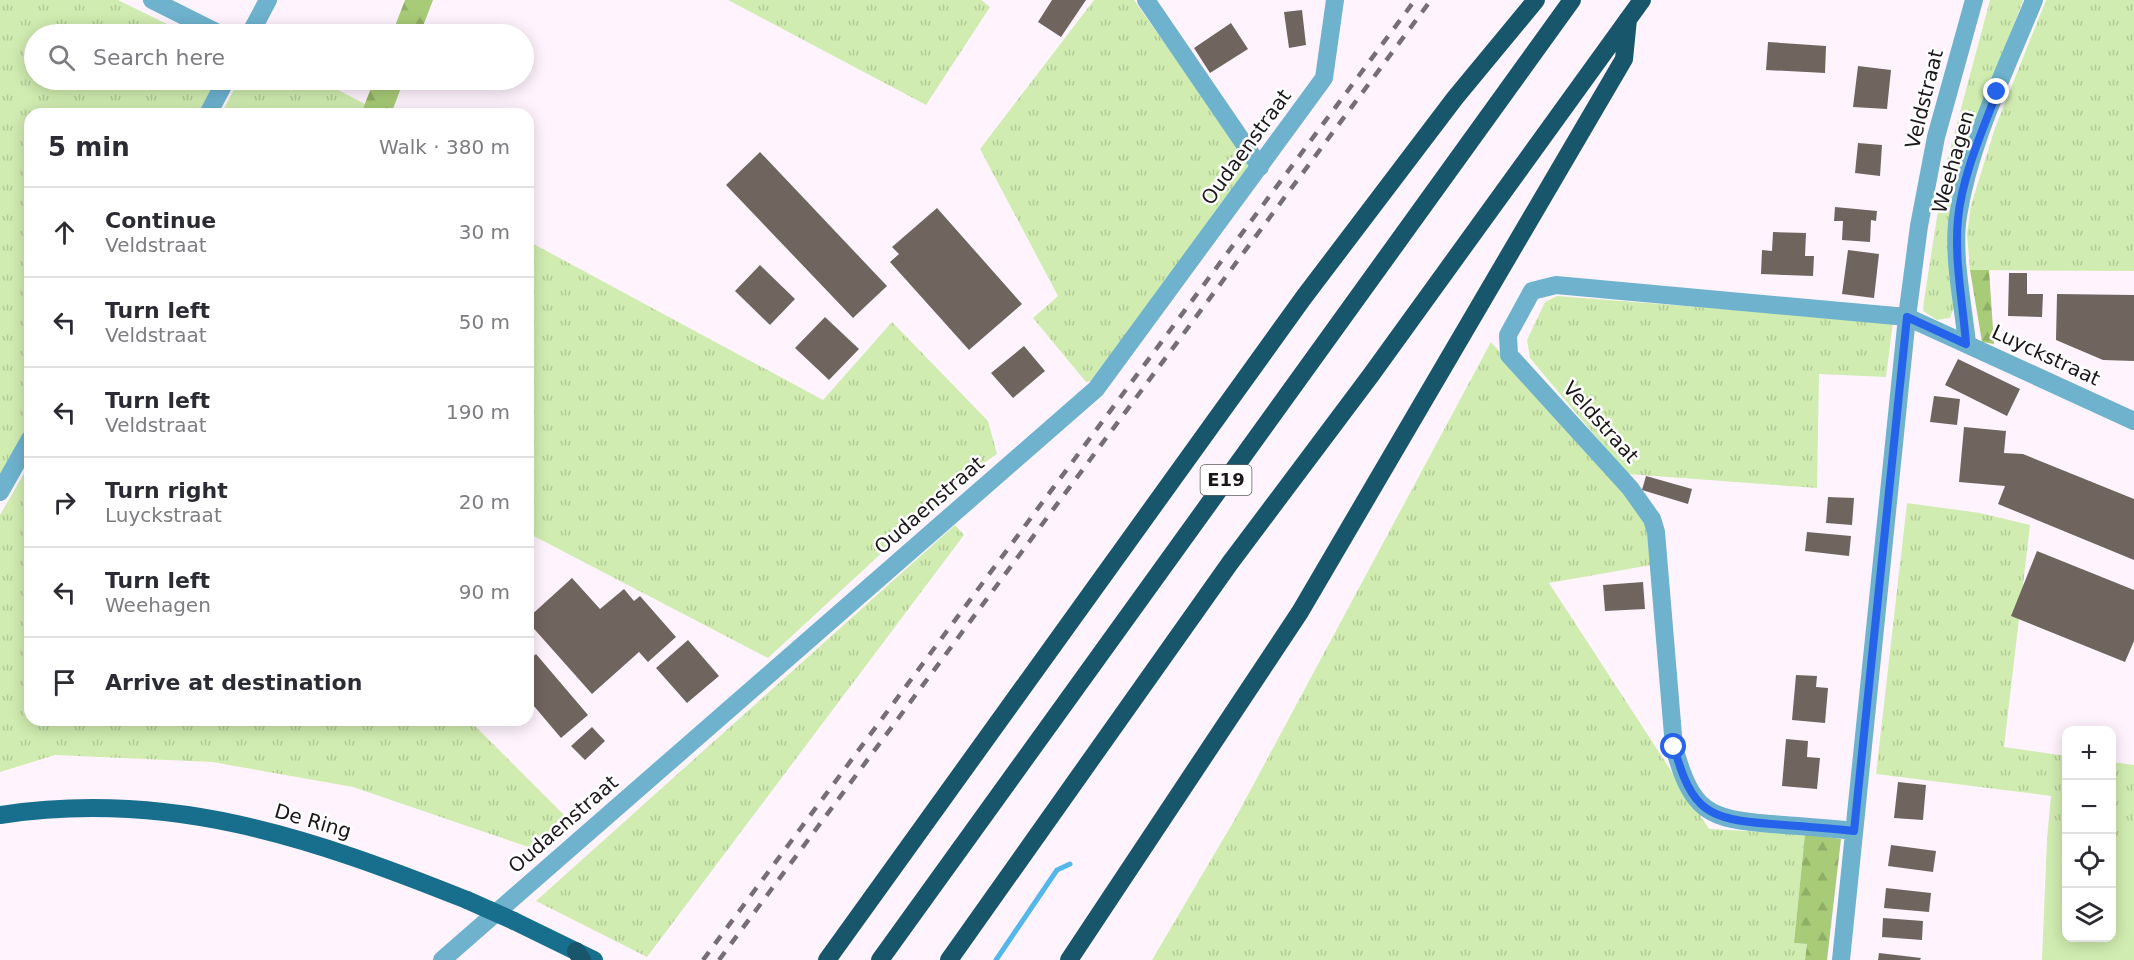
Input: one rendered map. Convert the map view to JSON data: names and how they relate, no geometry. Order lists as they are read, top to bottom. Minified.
{"streets":{"highway":["E19"],"main road":["De Ring"],"street":["Veldstraat","Oudaenstraat","Weehagen","Luyckstraat"]},"crossings":[["Veldstraat","Luyckstraat"],["Weehagen","Luyckstraat"]],"page":{"search":"Search here","heading":["5 min","Walk · 380 m"],"list":[["Continue","Veldstraat","30 m"],["Turn left","Veldstraat","50 m"],["Turn left","Veldstraat","190 m"],["Turn right","Luyckstraat","20 m"],["Turn left","Weehagen","90 m"],"Arrive at destination"],"map_buttons":["+","−"]}}
